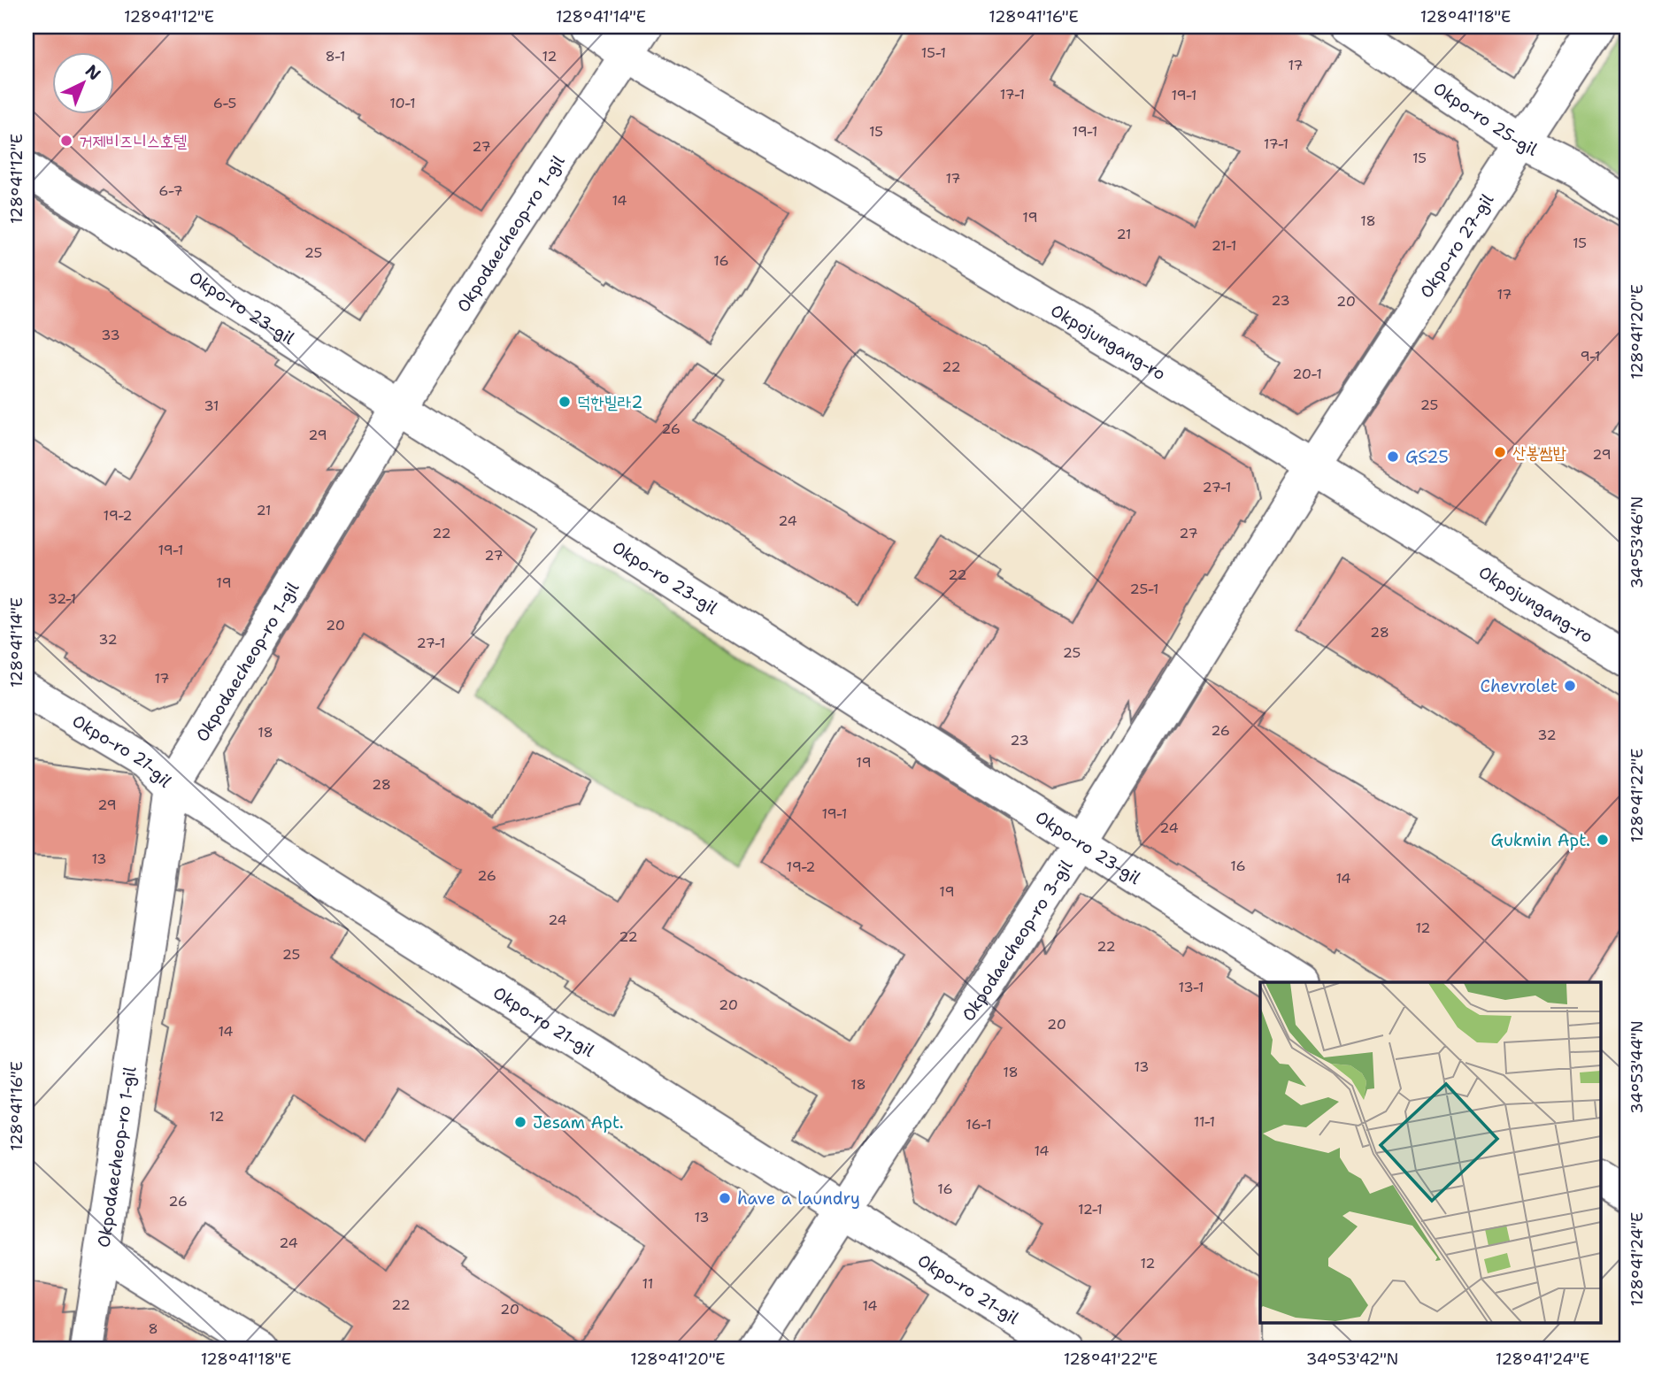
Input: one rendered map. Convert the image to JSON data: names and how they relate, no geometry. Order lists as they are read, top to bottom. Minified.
{"streets":{"street":["Okpo-ro 25-gil","Okpodaecheop-ro 1-gil","Okpo-ro 27-gil","Okpo-ro 23-gil","Okpojungang-ro","Okpo-ro 21-gil","Okpodaecheop-ro 3-gil"]},"crossings":[["Okpo-ro 25-gil","Okpo-ro 27-gil"],["Okpodaecheop-ro 1-gil","Okpo-ro 23-gil"],["Okpodaecheop-ro 1-gil","Okpojungang-ro"],["Okpodaecheop-ro 1-gil","Okpo-ro 21-gil"],["Okpo-ro 27-gil","Okpojungang-ro"],["Okpo-ro 27-gil","Okpodaecheop-ro 3-gil"],["Okpo-ro 23-gil","Okpodaecheop-ro 3-gil"],["Okpojungang-ro","Okpodaecheop-ro 3-gil"],["Okpo-ro 21-gil","Okpodaecheop-ro 3-gil"]],"places":["거제비즈니스호텔","덕한빌라2","산봉쌈밥","GS25","Chevrolet","Gukmin Apt.","Jesam Apt.","have a laundry"],"house_numbers":["15-1","8-1","12","17","17-1","19-1","6-5","10-1","15","19-1","17-1","27","15","17","6-7","14","19","18","21","15","21-1","25","16","17","23","20","33","9-1","22","20-1","25","31","26","29","29","27-1","21","19-2","24","22","27","19-1","27","22","19","25-1","32-1","20","28","32","27-1","25","17","26","18","32","23","19","28","29","19-1","24","13","16","19-2","26","14","19","24","12","22","22","25","13-1","20","20","14","13","18","18","12","11-1","16-1","14","16","26","12-1","13","24","12","11","22","14","20","8"],"north":"top right","coordinates":["128°41'12\"E","128°41'14\"E","128°41'16\"E","128°41'18\"E","128°41'20\"E","34°53'46\"N","128°41'22\"E","34°53'44\"N","128°41'24\"E","34°53'42\"N"]}
